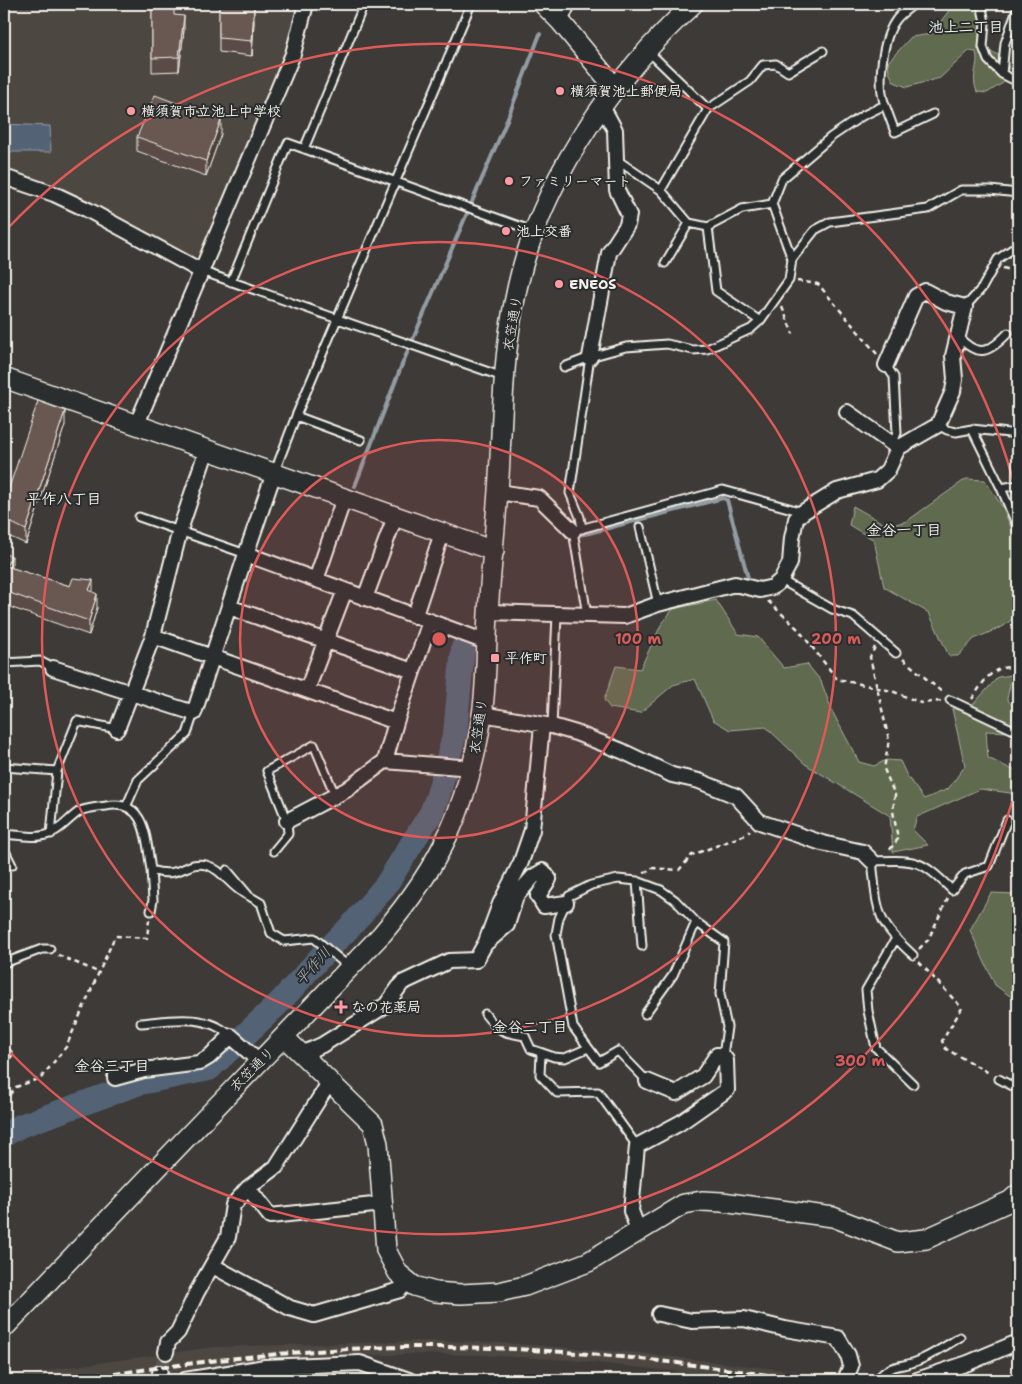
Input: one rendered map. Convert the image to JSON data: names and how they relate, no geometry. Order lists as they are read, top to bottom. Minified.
{"streets":{"street":["衣笠通り"]},"districts":["池上二丁目","平作八丁目","金谷一丁目","金谷二丁目","金谷三丁目"],"water":["平作川"],"places":{"other":["横須賀池上郵便局","横須賀市立池上中学校","ファミリーマート","池上交番","ENEOS"],"transit":["平作町"],"health":["なの花薬局"]},"rings":["100 m","200 m","300 m"]}
